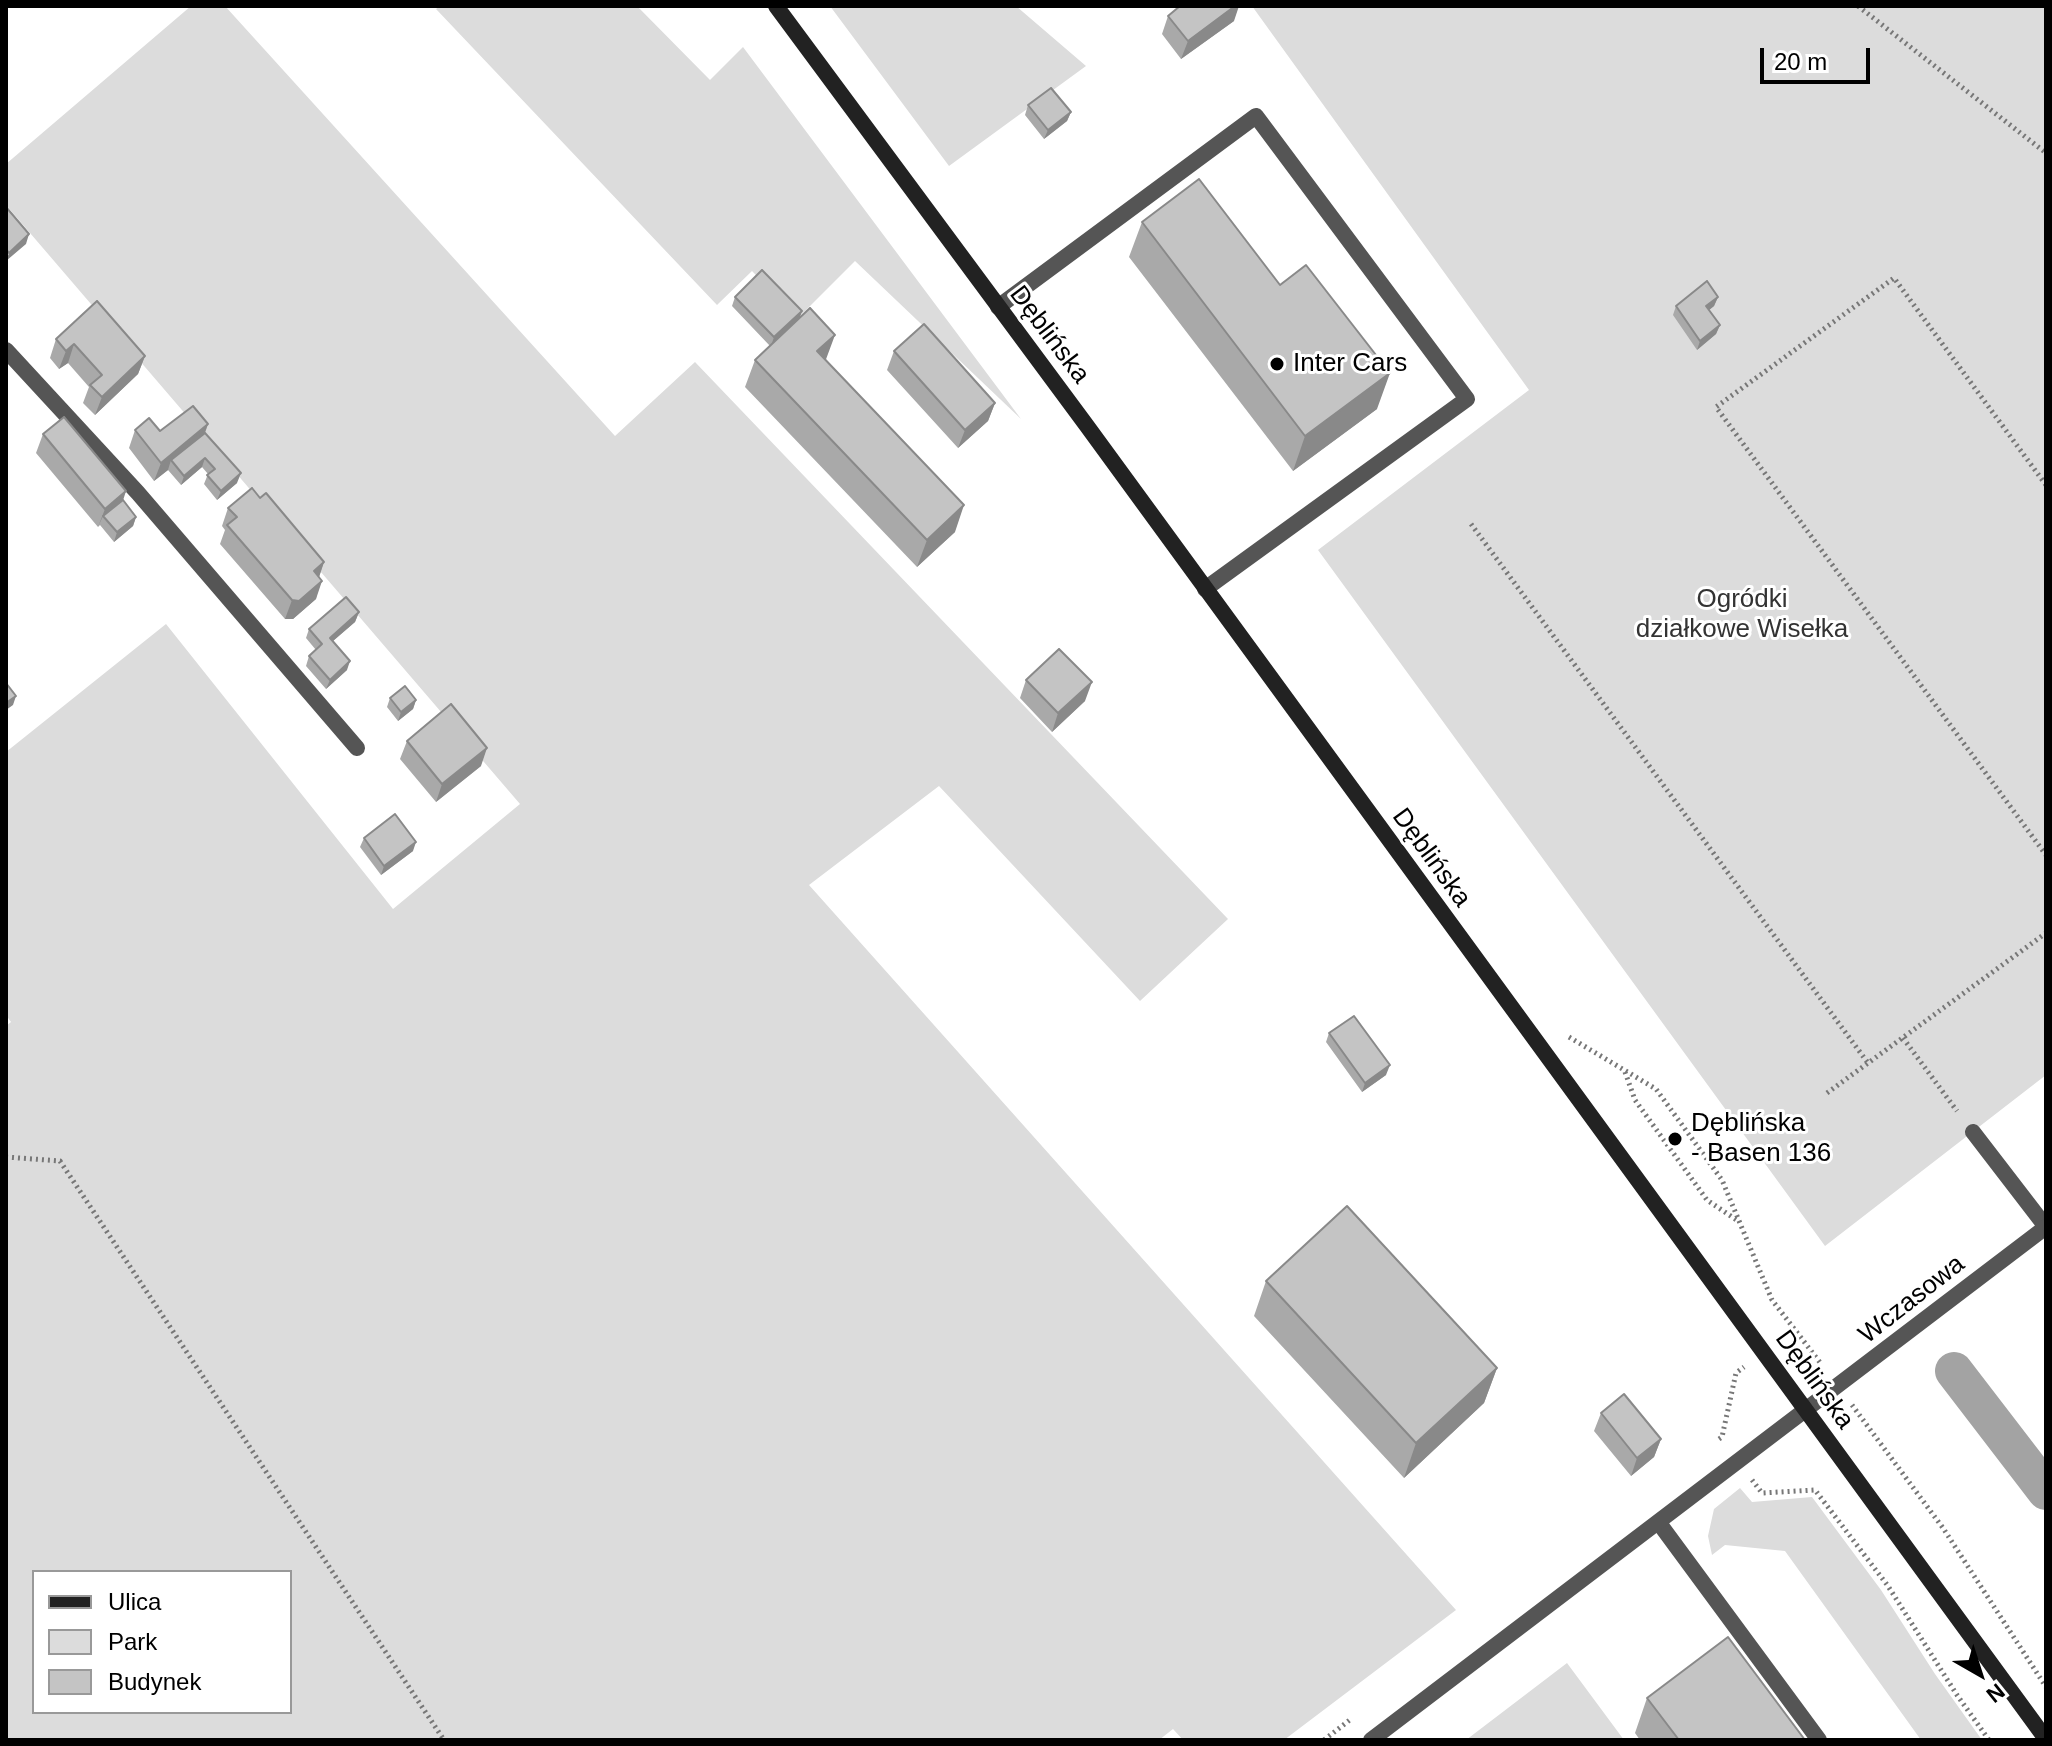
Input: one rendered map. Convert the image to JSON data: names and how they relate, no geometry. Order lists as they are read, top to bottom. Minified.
{"streets":{"main road":["Dęblińska"],"street":["Wczasowa"]},"crossings":[["Dęblińska","Wczasowa"]],"parks":["Ogródki działkowe Wisełka"],"places":["Inter Cars","Dęblińska - Basen 136"],"legend":["Ulica","Park","Budynek"],"scale_bar":"20 m","north":"bottom right"}
